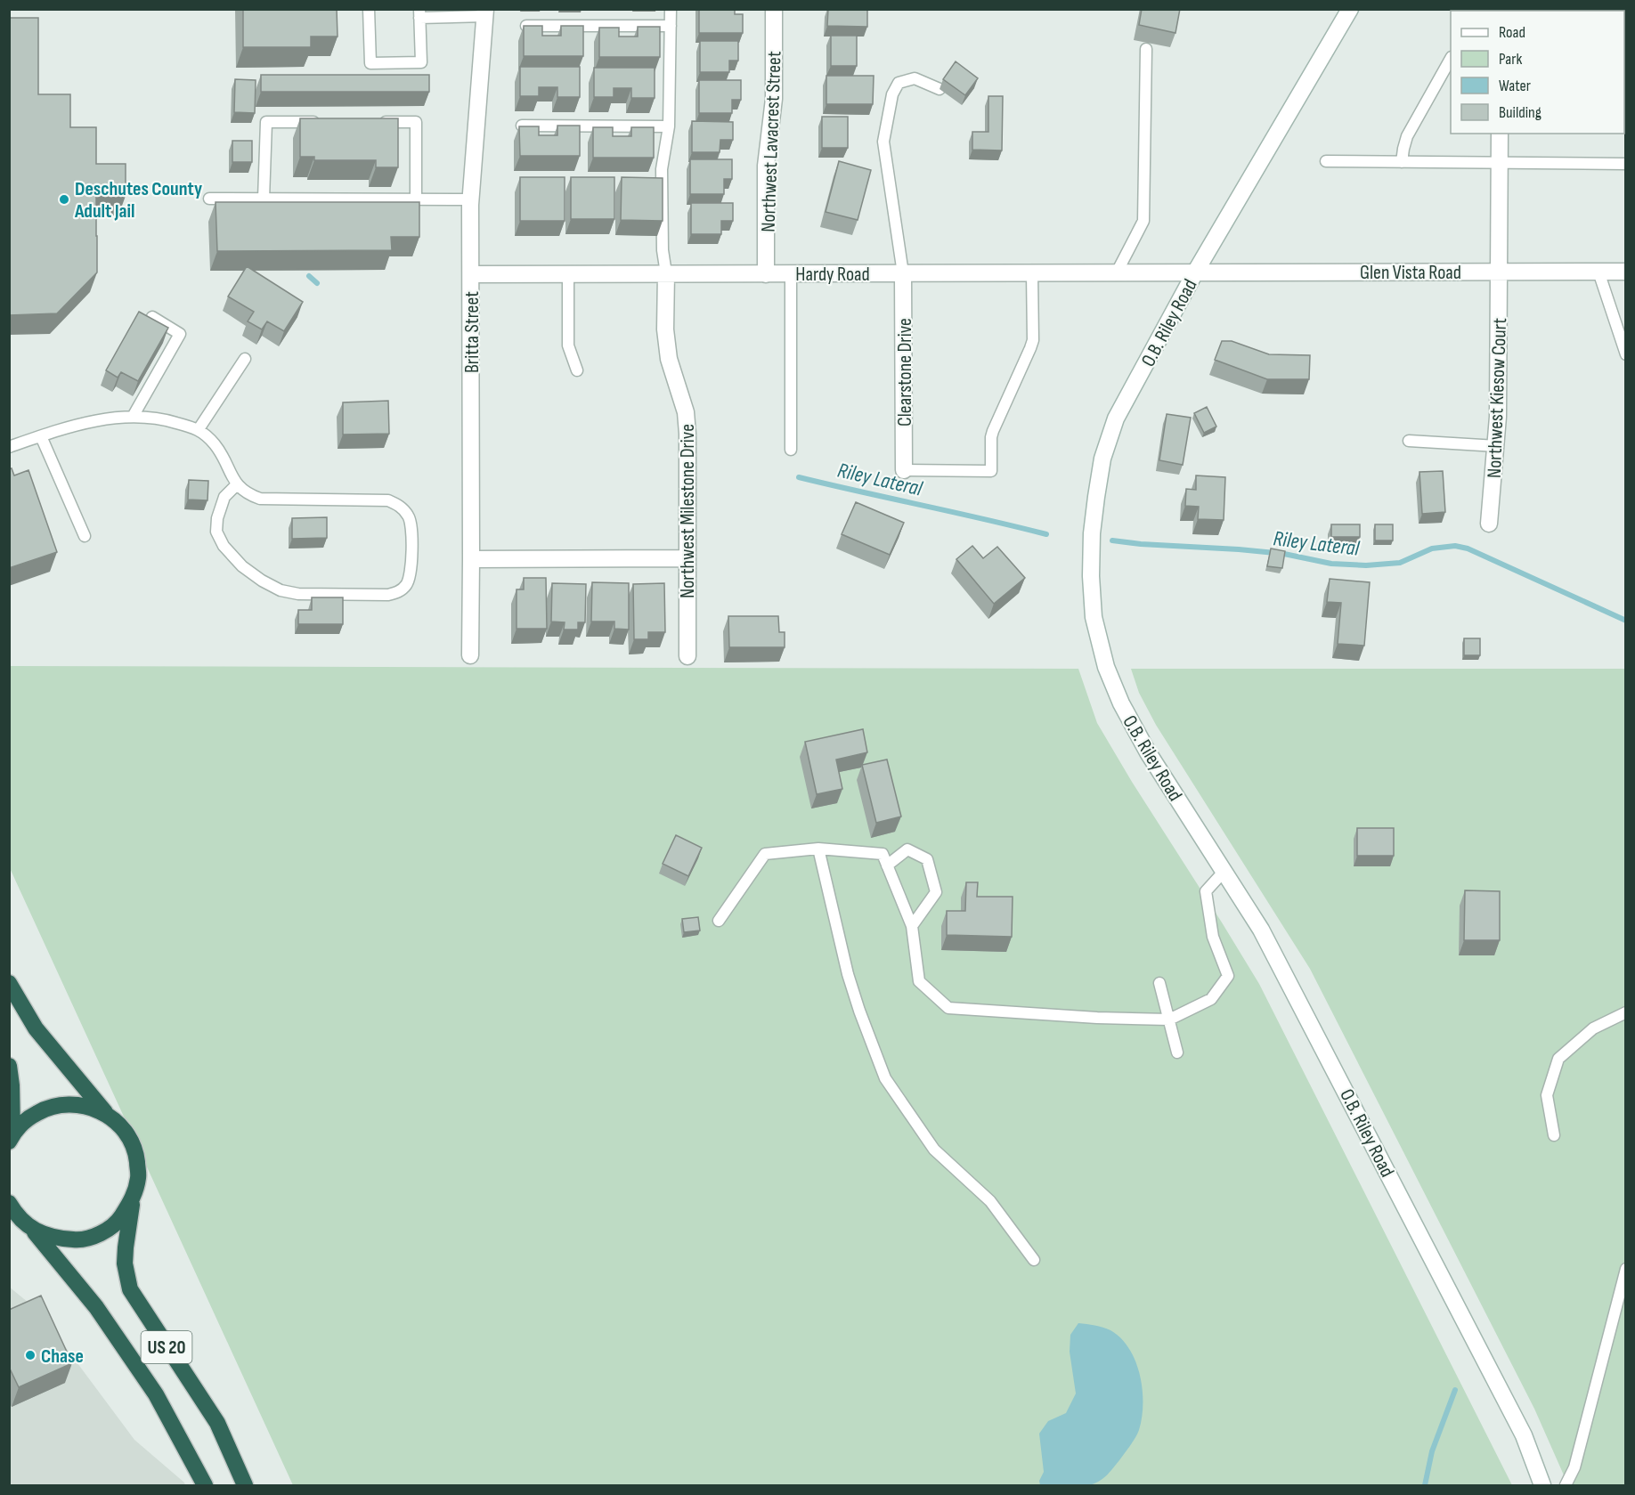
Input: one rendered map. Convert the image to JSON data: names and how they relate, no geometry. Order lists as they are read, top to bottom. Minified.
{"streets":{"highway":["US 20"],"street":["Northwest Lavacrest Street","Glen Vista Road","Hardy Road","O.B. Riley Road","Britta Street","Clearstone Drive","Northwest Kiesow Court","Northwest Milestone Drive"]},"crossings":[["Northwest Lavacrest Street","Hardy Road"],["Glen Vista Road","Hardy Road"],["Glen Vista Road","O.B. Riley Road"],["Glen Vista Road","Northwest Kiesow Court"],["Hardy Road","O.B. Riley Road"],["Hardy Road","Britta Street"],["Hardy Road","Clearstone Drive"],["Hardy Road","Northwest Milestone Drive"]],"water":["Riley Lateral"],"places":["Deschutes County Adult Jail","Chase"],"legend":["Road","Park","Water","Building"]}
